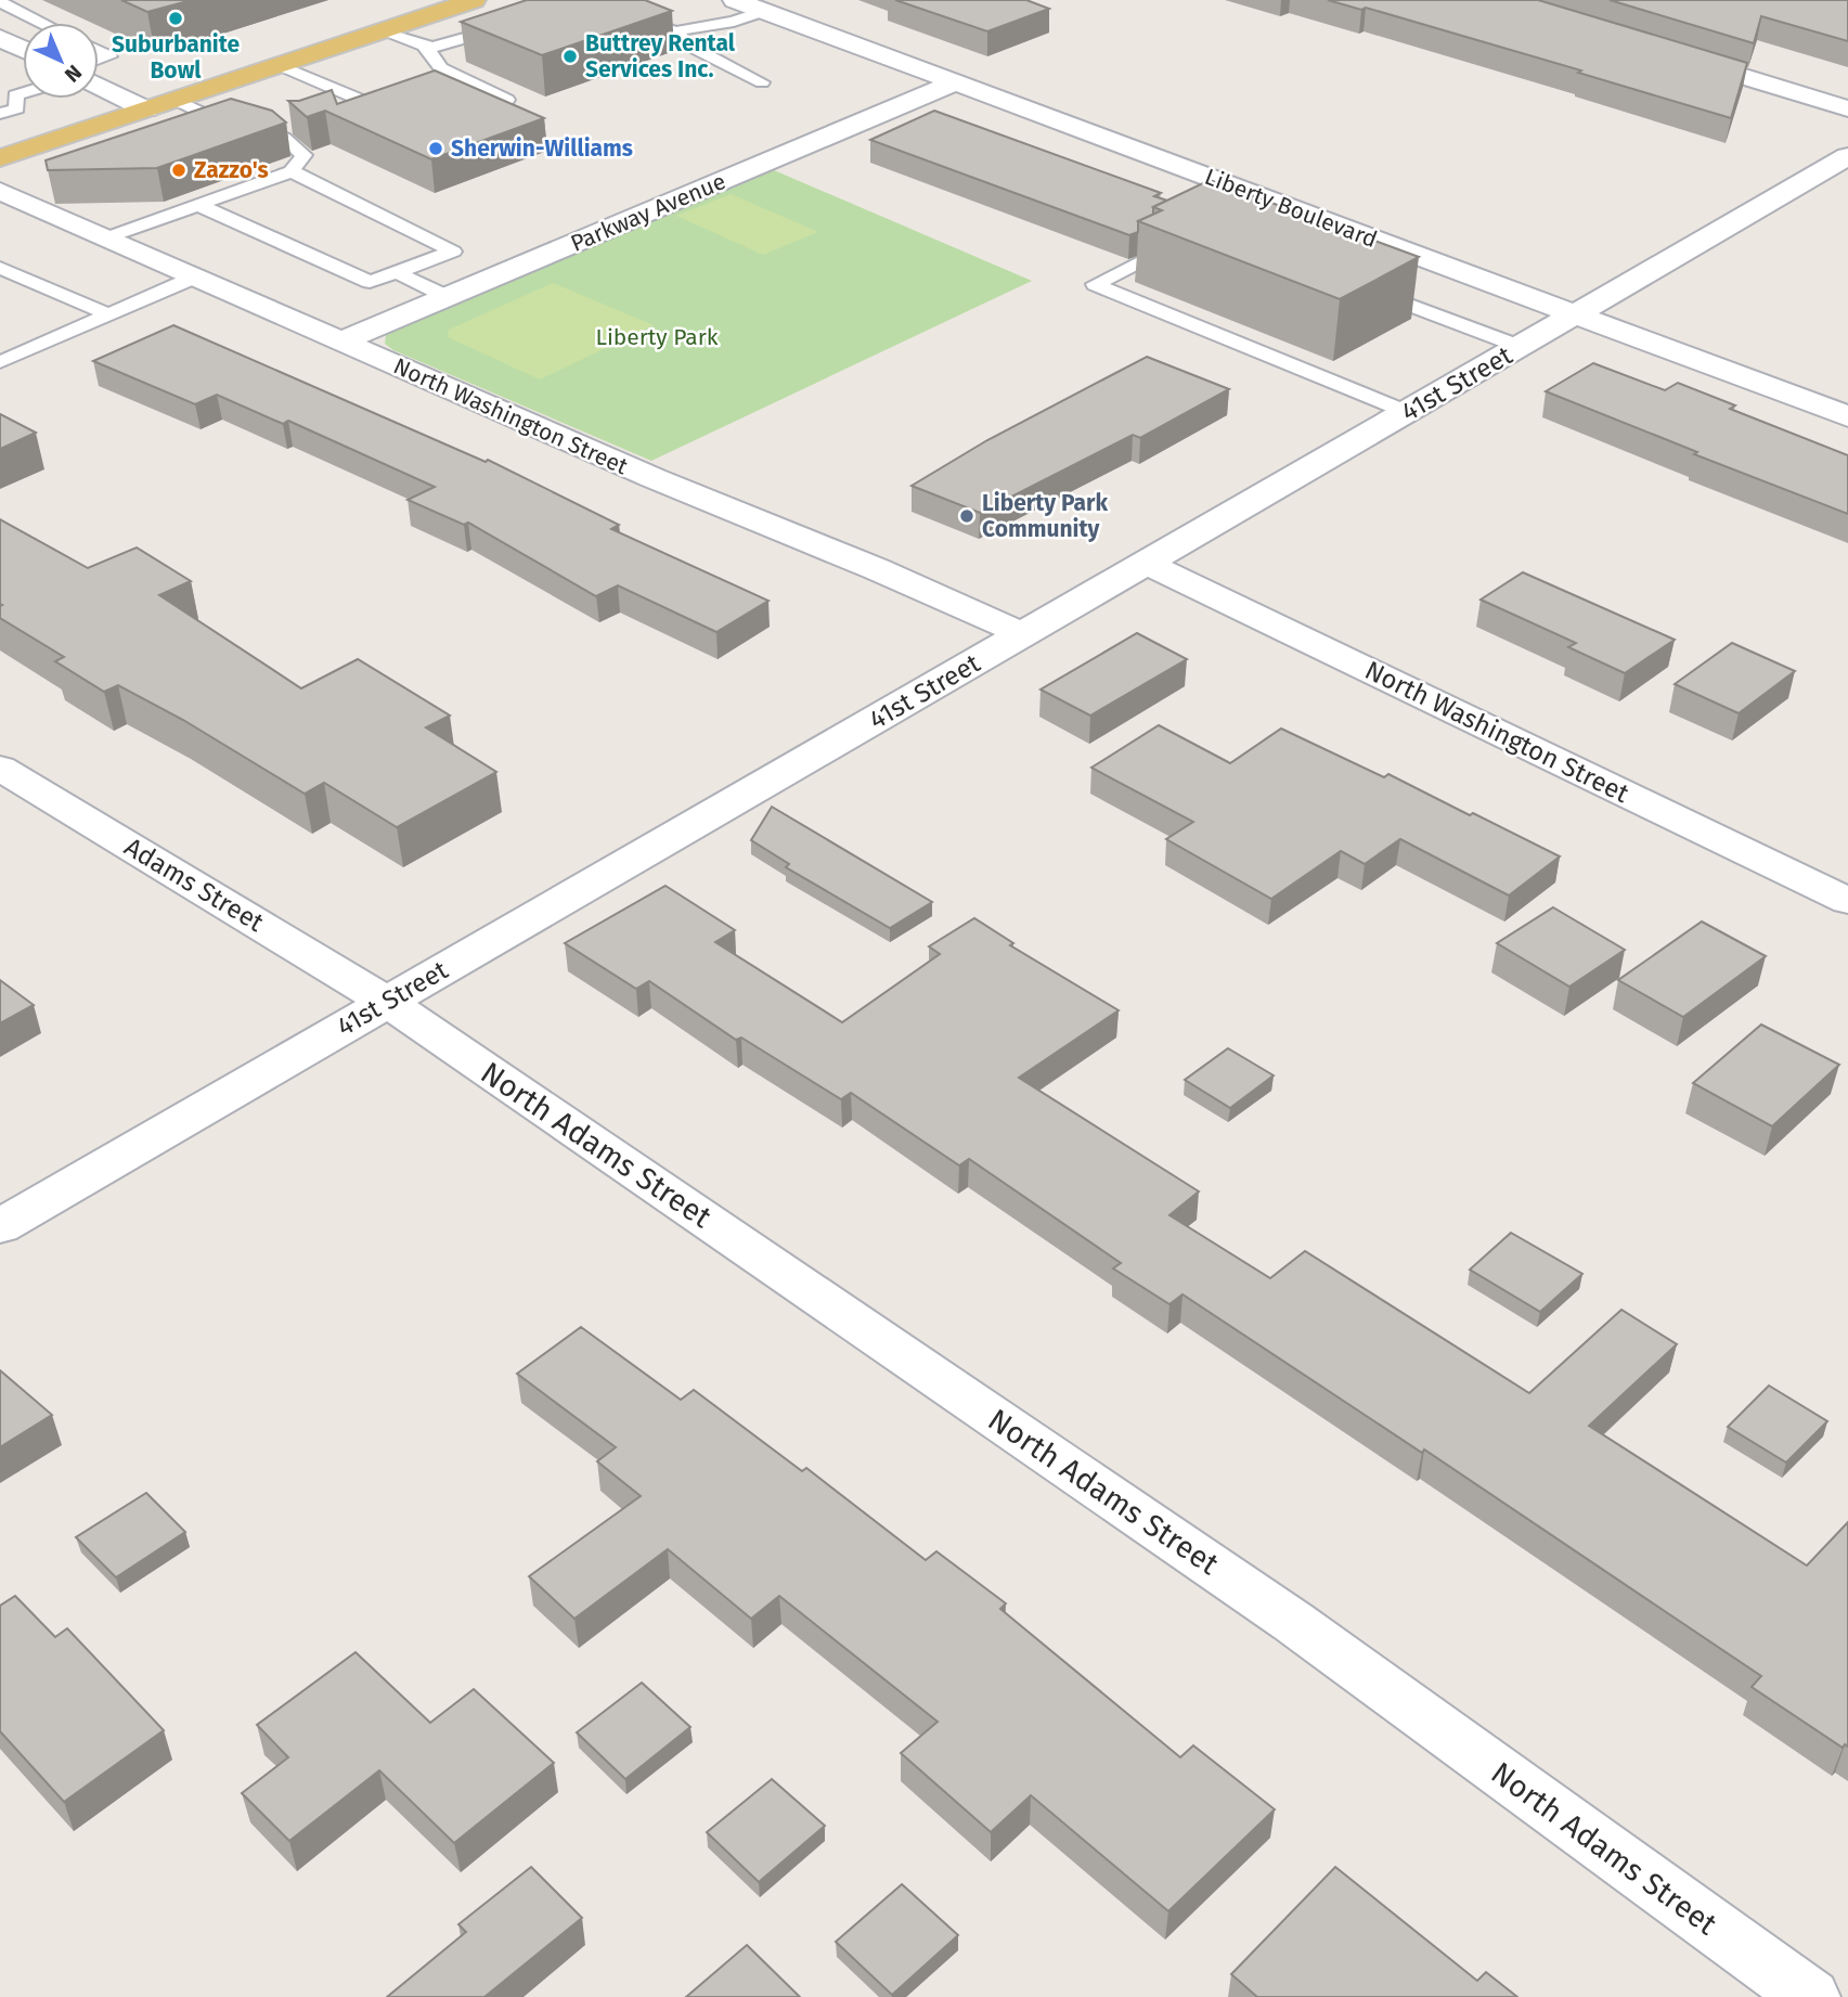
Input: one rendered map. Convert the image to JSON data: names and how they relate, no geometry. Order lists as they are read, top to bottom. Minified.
{"streets":{"street":["Liberty Boulevard","Parkway Avenue","41st Street","North Washington Street","Adams Street","North Adams Street"]},"crossings":[["Liberty Boulevard","Parkway Avenue"],["Liberty Boulevard","41st Street"],["Parkway Avenue","North Washington Street"],["41st Street","North Washington Street"],["41st Street","Adams Street"],["41st Street","North Adams Street"],["Adams Street","North Adams Street"]],"parks":["Liberty Park"],"places":["Suburbanite Bowl","Buttrey Rental Services Inc.","Sherwin-Williams","Zazzo's","Liberty Park Community"],"north":"bottom right"}
